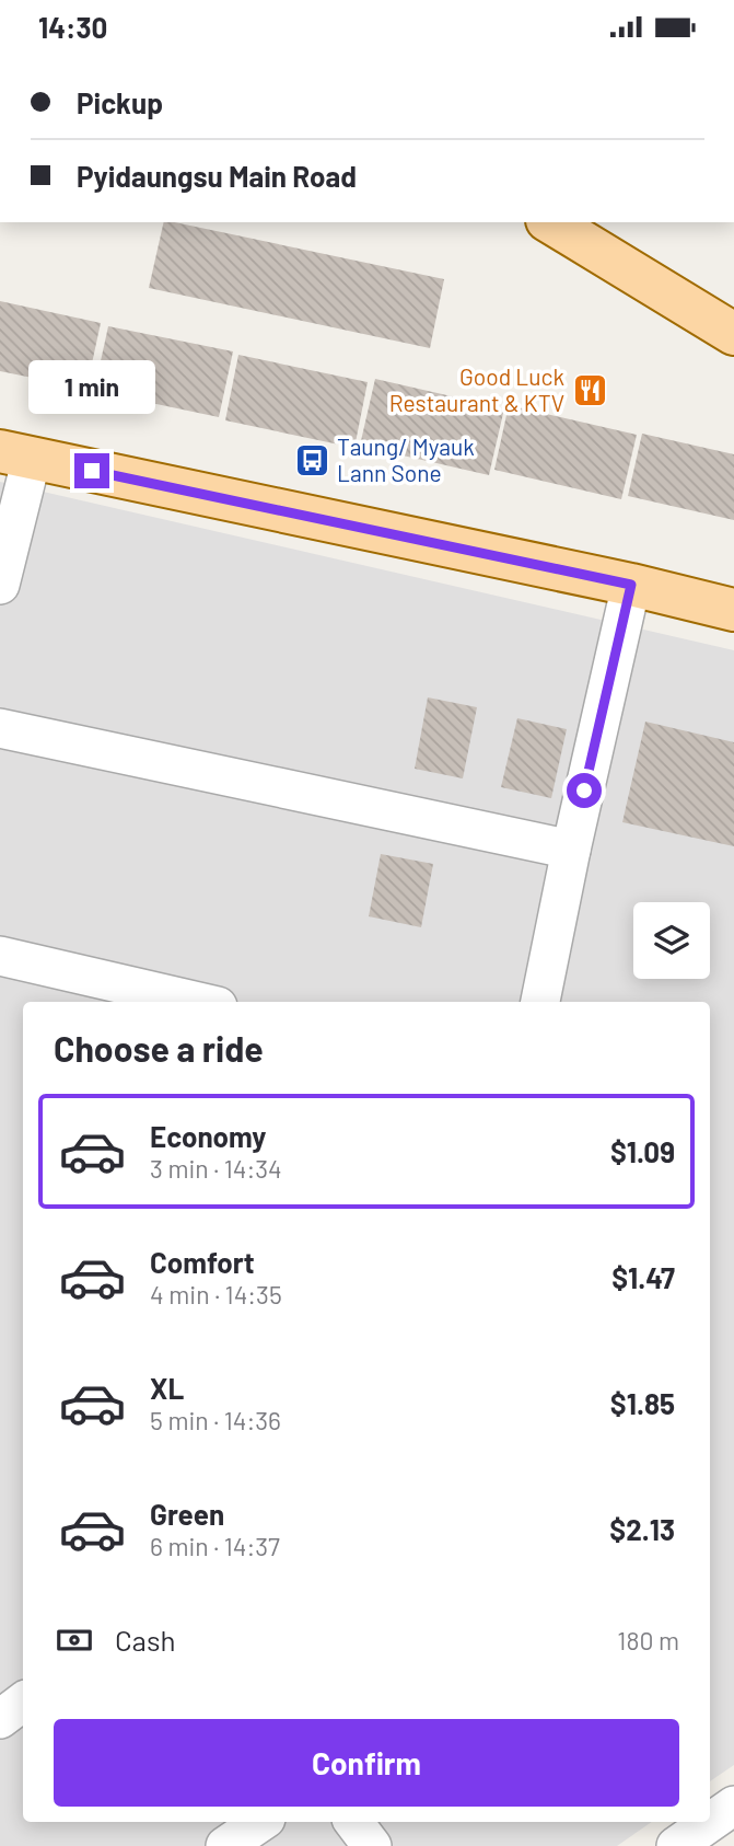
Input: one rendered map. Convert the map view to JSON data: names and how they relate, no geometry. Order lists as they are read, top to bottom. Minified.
{"places":{"restaurant":["Good Luck Restaurant & KTV"],"bus stop":["Taung/ Myauk Lann Sone"]},"page":{"status":"14:30","banner":["Pickup","Pyidaungsu Main Road"],"bubble":"1 min","heading":"Choose a ride","list":[{"name":"Economy","note":"3 min · 14:34","value":"$1.09"},{"name":"Comfort","note":"4 min · 14:35","value":"$1.47"},{"name":"XL","note":"5 min · 14:36","value":"$1.85"},{"name":"Green","note":"6 min · 14:37","value":"$2.13"}],"pay":["Cash","180 m"],"buttons":"Confirm"}}
